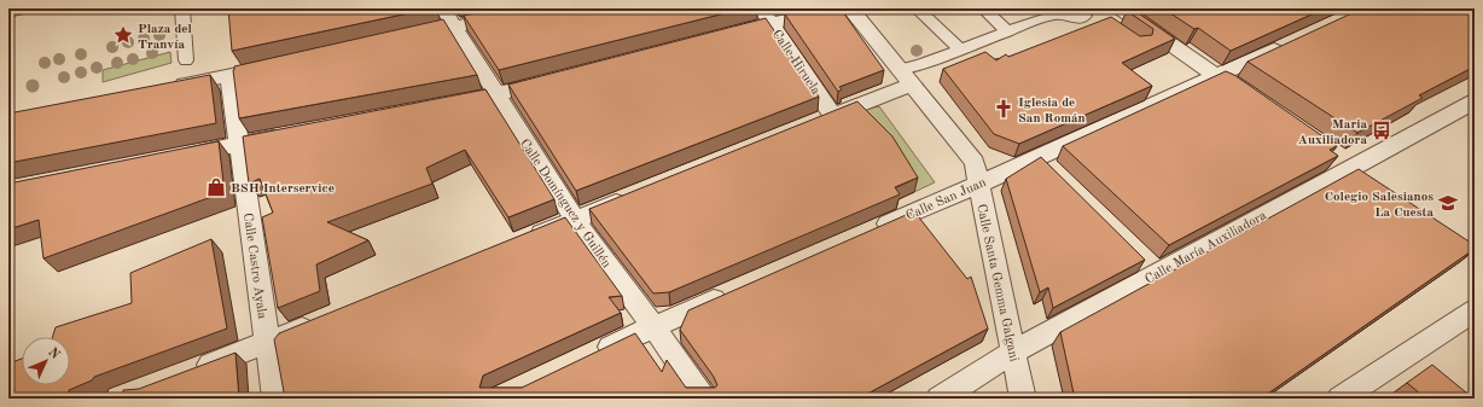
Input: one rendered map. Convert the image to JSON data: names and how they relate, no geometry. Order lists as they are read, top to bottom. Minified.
{"streets":{"street":["Calle Hiruela","Calle San Juan","Calle Domínguez y Guillén","Calle María Auxiliadora","Calle Castro Ayala","Calle Santa Gemma Galgani"]},"crossings":[["Calle Hiruela","Calle Santa Gemma Galgani"],["Calle San Juan","Calle Santa Gemma Galgani"],["Calle María Auxiliadora","Calle Santa Gemma Galgani"]],"places":{"place":["Plaza del Tranvía"],"church":["Iglesia de San Román"],"bus stop":["Maria Auxiliadora"],"shop":["BSH Interservice"],"school or university":["Colegio Salesianos La Cuesta"]},"north":"top right"}
